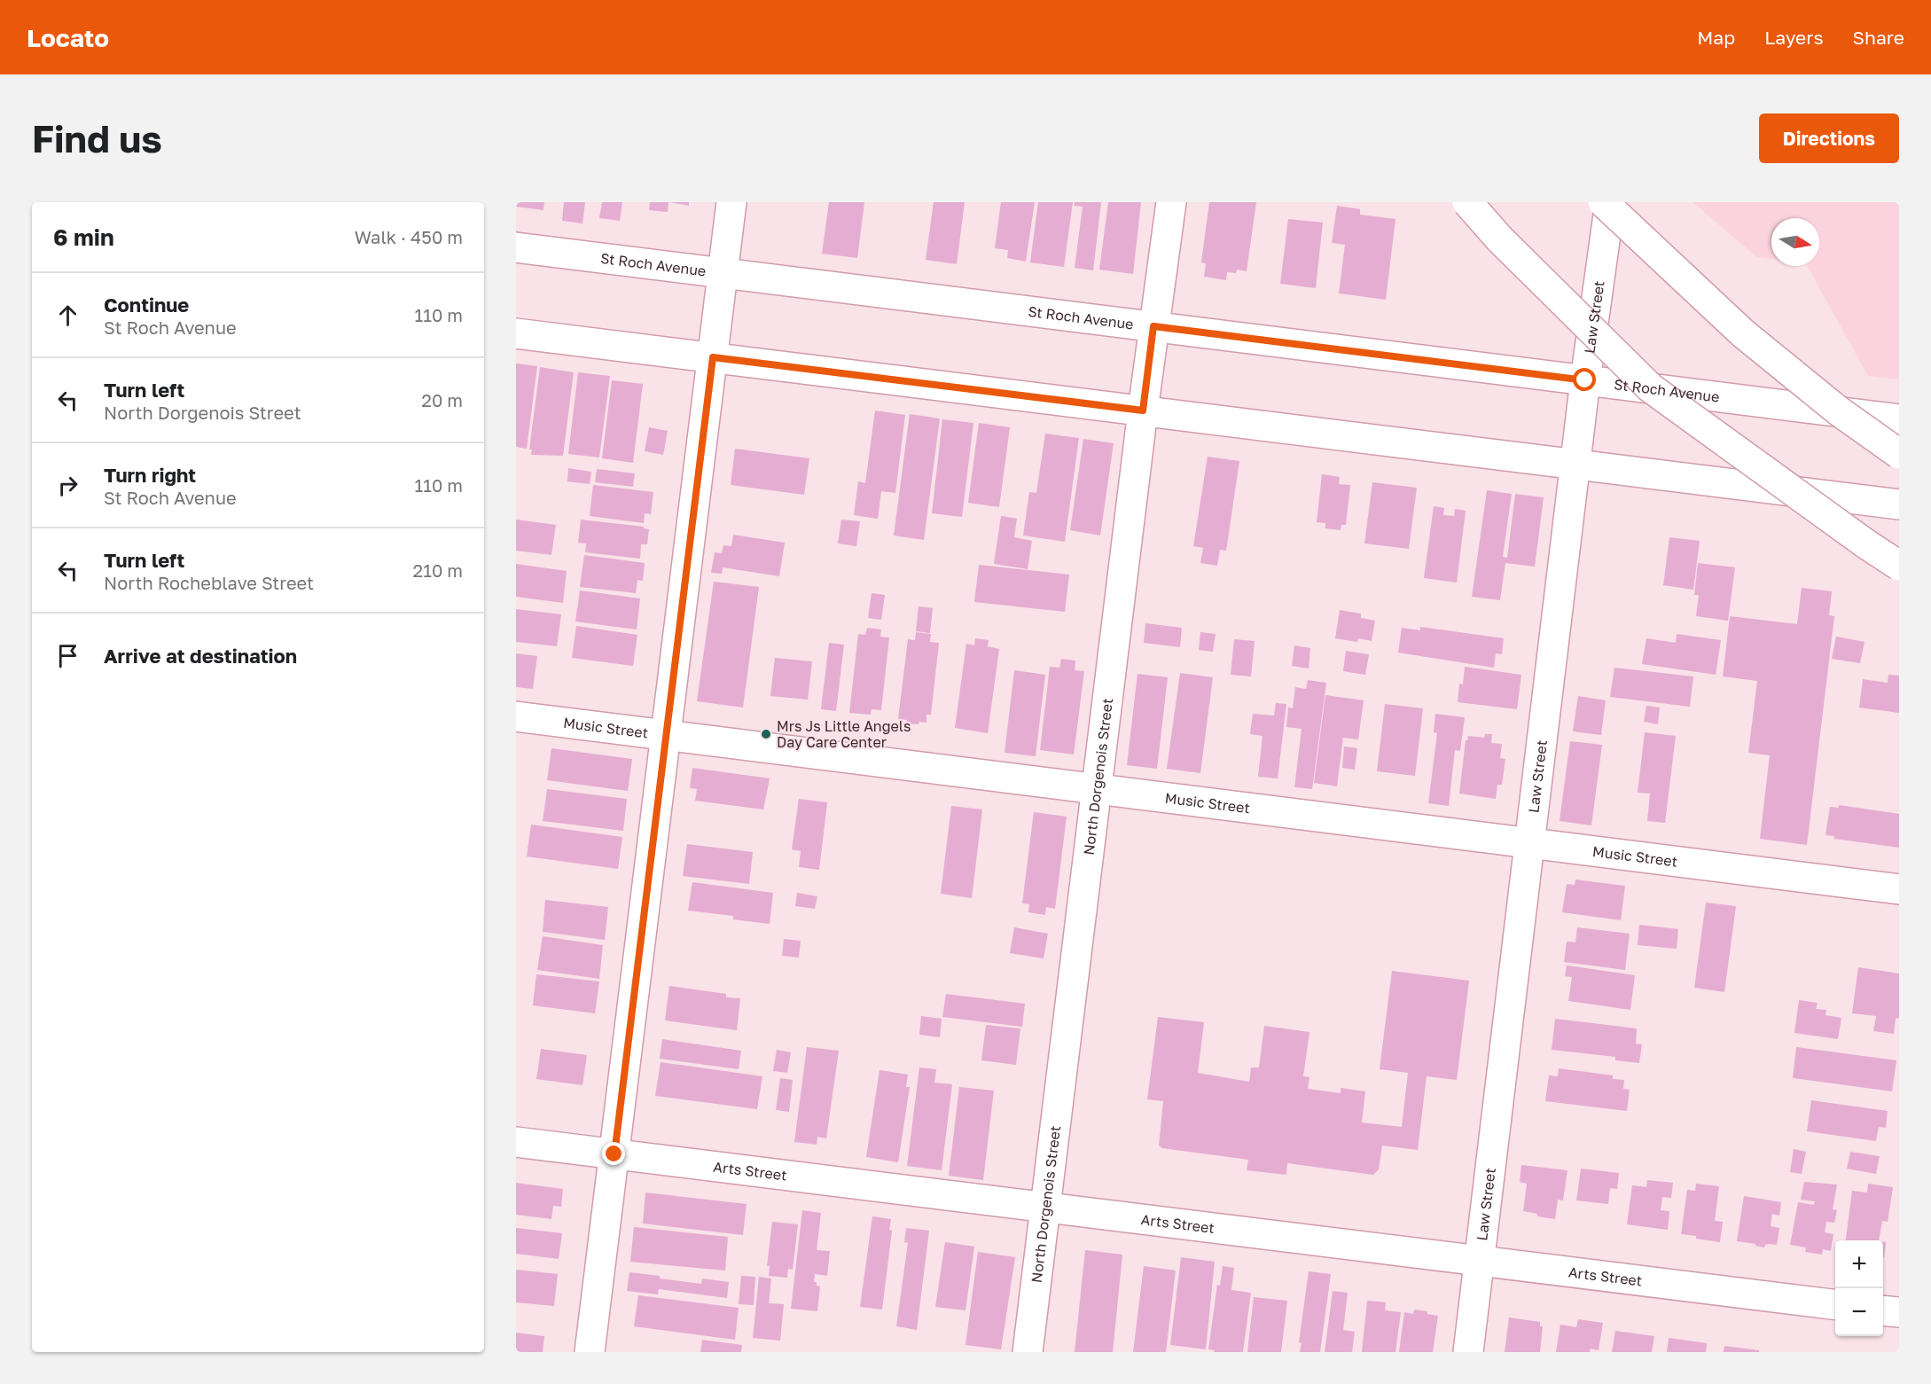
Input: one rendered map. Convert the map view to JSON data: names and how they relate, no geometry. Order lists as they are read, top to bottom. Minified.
{"streets":{"main road":["St Roch Avenue","Law Street","Music Street","North Dorgenois Street","Arts Street"]},"crossings":[["St Roch Avenue","Law Street"],["St Roch Avenue","North Dorgenois Street"],["Law Street","Music Street"],["Law Street","Arts Street"],["Music Street","North Dorgenois Street"],["North Dorgenois Street","Arts Street"]],"places":["Mrs Js Little Angels Day Care Center"],"north":"right","page":{"header":"Locato","nav":["Map","Layers","Share"],"buttons":"Directions","title":"Find us","heading":["6 min","Walk · 450 m"],"list":[["Continue","St Roch Avenue","110 m"],["Turn left","North Dorgenois Street","20 m"],["Turn right","St Roch Avenue","110 m"],["Turn left","North Rocheblave Street","210 m"],"Arrive at destination"],"map_buttons":["+","−"]}}
